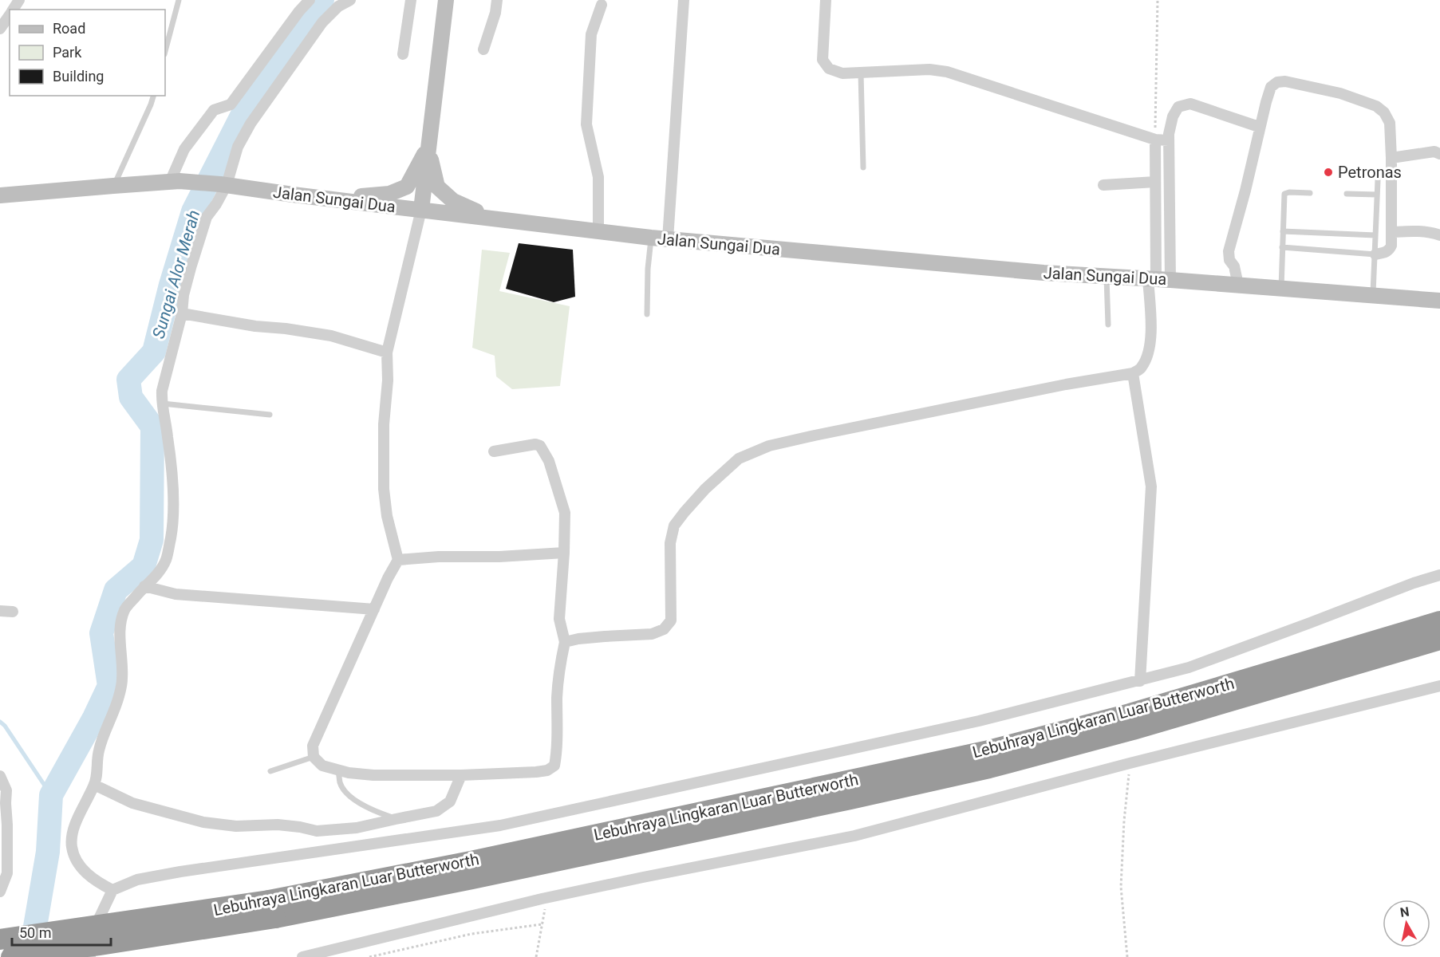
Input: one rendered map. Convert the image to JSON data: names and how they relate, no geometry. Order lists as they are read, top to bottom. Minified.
{"streets":{"highway":["Lebuhraya Lingkaran Luar Butterworth"],"main road":["Jalan Sungai Dua"]},"water":["Sungai Alor Merah"],"places":["Petronas"],"legend":["Road","Park","Building"],"scale_bar":"50 m","north":"top"}
